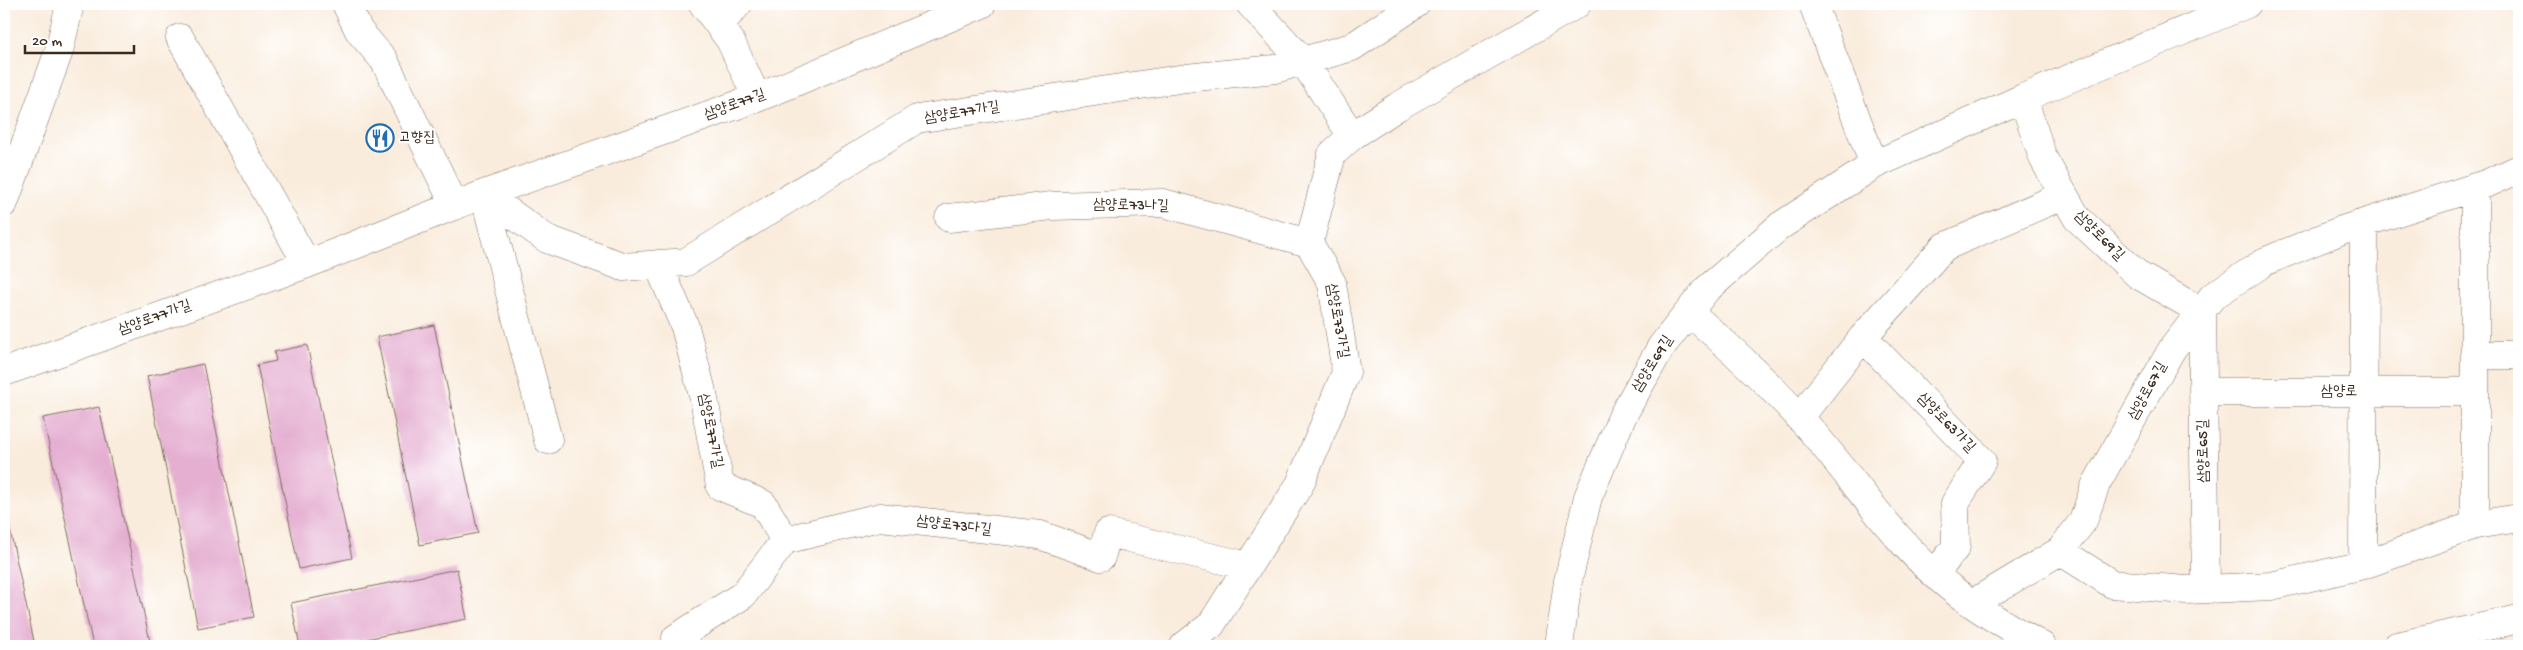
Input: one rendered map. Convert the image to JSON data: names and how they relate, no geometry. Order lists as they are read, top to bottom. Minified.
{"streets":{"street":["삼양로77길","삼양로77가길","삼양로73나길","삼양로69길","삼양로73가길","삼양로67길","삼양로","삼양로63가길","삼양로65길","삼양로73다길"]},"crossings":[["삼양로77길","삼양로77가길"],["삼양로77가길","삼양로73다길"],["삼양로73나길","삼양로73가길"],["삼양로69길","삼양로67길"],["삼양로69길","삼양로65길"],["삼양로73가길","삼양로73다길"],["삼양로67길","삼양로65길"],["삼양로","삼양로65길"]],"places":{"restaurant":["고향집"]},"scale_bar":"20 m"}
